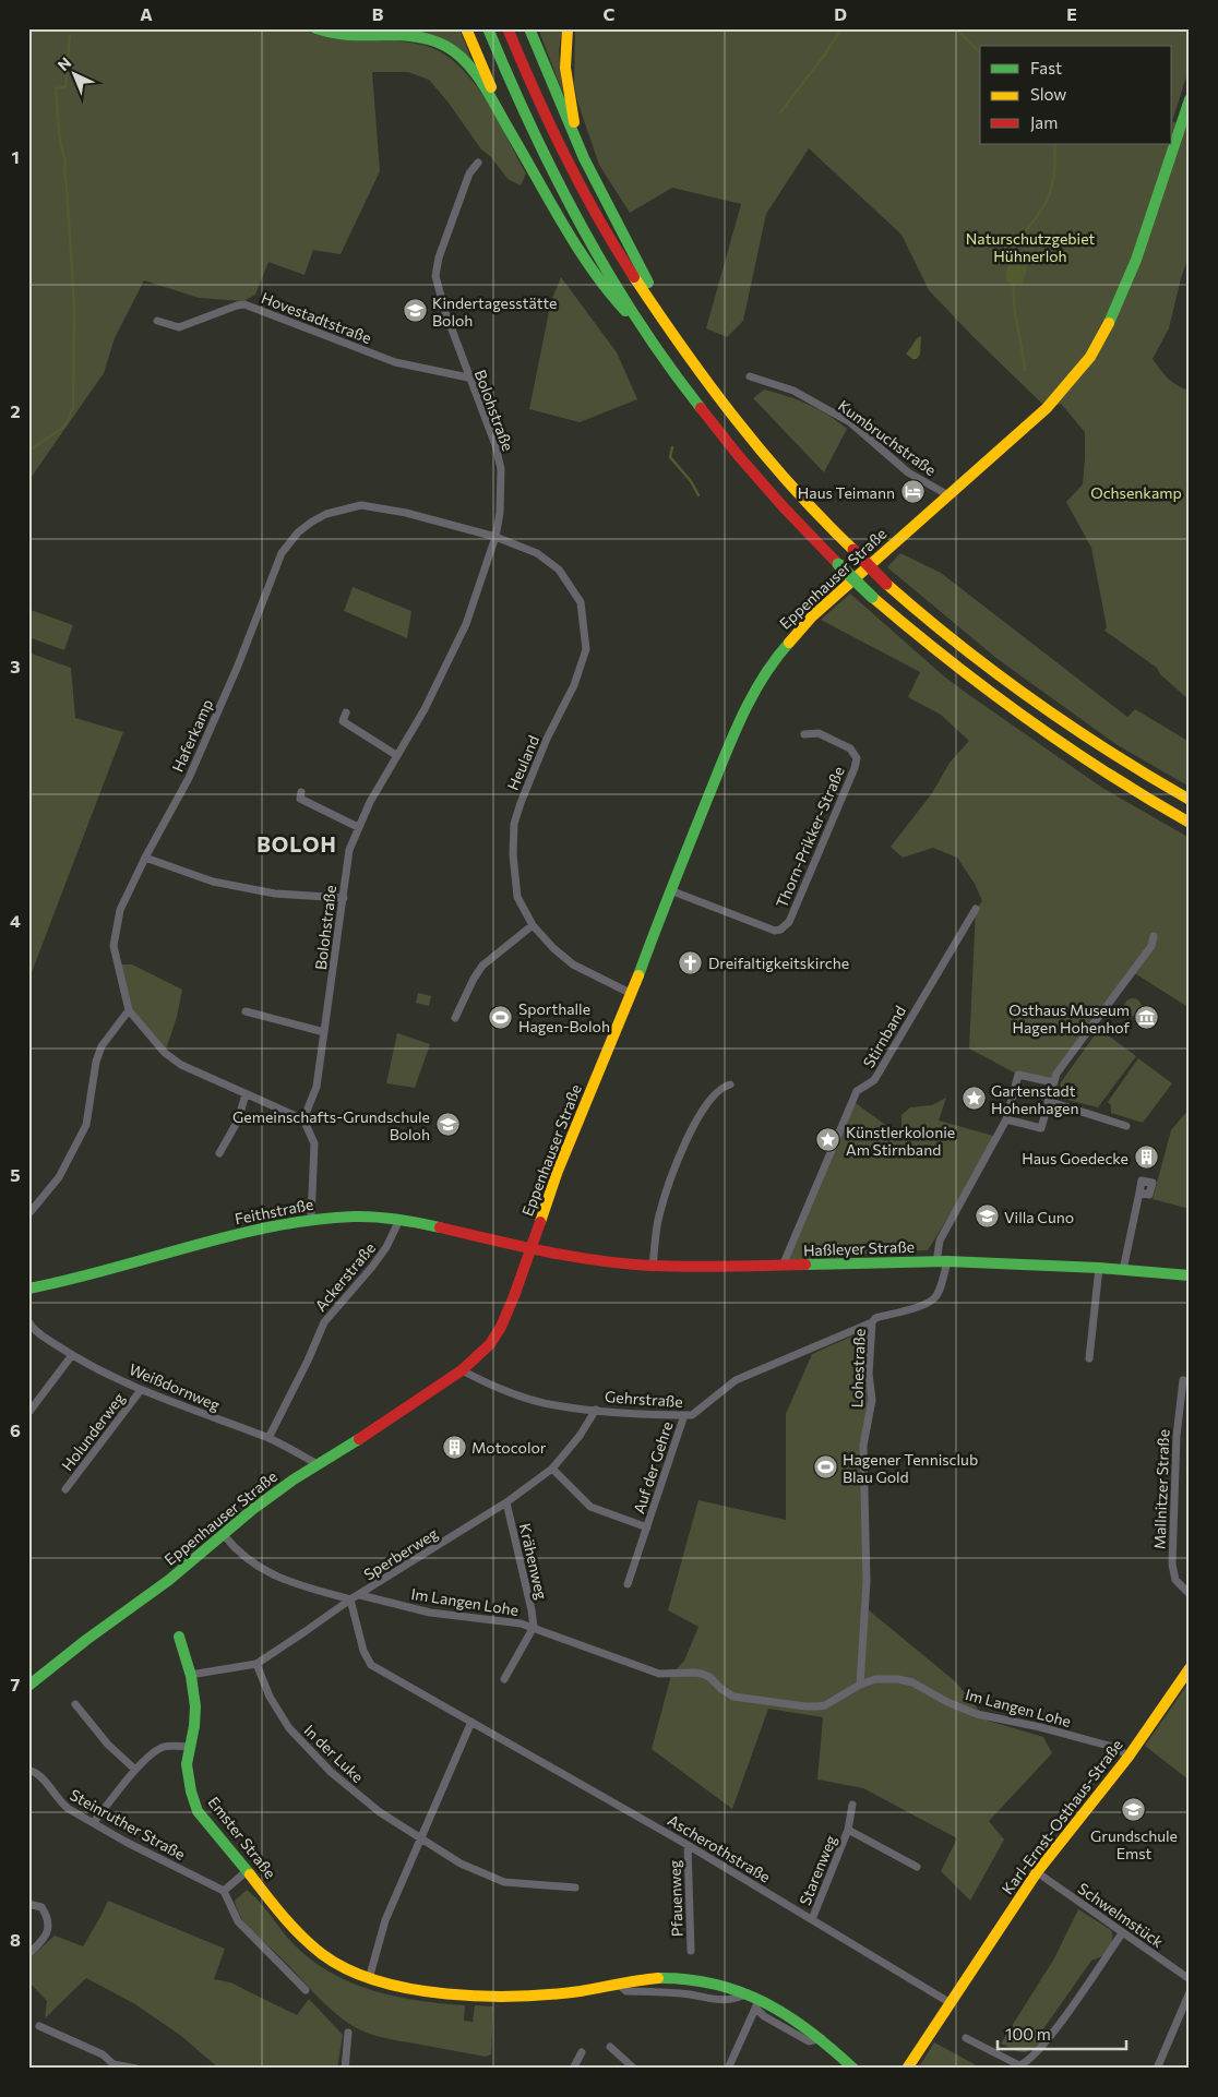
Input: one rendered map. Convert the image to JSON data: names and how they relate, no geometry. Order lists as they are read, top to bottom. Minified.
{"streets":{"main road":["Eppenhauser Straße","Feithstraße","Haßleyer Straße","Karl-Ernst-Osthaus-Straße","Emster Straße"],"street":["Hovestadtstraße","Bolohstraße","Kumbruchstraße","Haferkamp","Heuland","Thorn-Prikker-Straße","Stirnband","Ackerstraße","Lohestraße","Weißdornweg","Gehrstraße","Holunderweg","Auf der Gehre","Mallnitzer Straße","Sperberweg","Krähenweg","Im Langen Lohe","In der Luke","Steinruther Straße","Ascherothstraße","Starenweg","Pfauenweg","Schwelmstück"]},"crossings":[["Hovestadtstraße","Bolohstraße"],["Bolohstraße","Haferkamp"],["Bolohstraße","Heuland"],["Kumbruchstraße","Eppenhauser Straße"],["Eppenhauser Straße","Heuland"],["Eppenhauser Straße","Thorn-Prikker-Straße"],["Eppenhauser Straße","Feithstraße"],["Eppenhauser Straße","Haßleyer Straße"],["Eppenhauser Straße","Weißdornweg"],["Eppenhauser Straße","Gehrstraße"],["Haferkamp","Heuland"],["Stirnband","Haßleyer Straße"],["Feithstraße","Haßleyer Straße"],["Feithstraße","Ackerstraße"],["Haßleyer Straße","Lohestraße"],["Ackerstraße","Weißdornweg"],["Lohestraße","Gehrstraße"],["Lohestraße","Im Langen Lohe"],["Weißdornweg","Holunderweg"],["Gehrstraße","Auf der Gehre"],["Gehrstraße","Sperberweg"],["Auf der Gehre","Sperberweg"],["Sperberweg","Krähenweg"],["Sperberweg","Im Langen Lohe"],["Sperberweg","In der Luke"],["Sperberweg","Emster Straße"],["Sperberweg","Ascherothstraße"],["Krähenweg","Im Langen Lohe"],["Im Langen Lohe","Karl-Ernst-Osthaus-Straße"],["Karl-Ernst-Osthaus-Straße","Ascherothstraße"],["Karl-Ernst-Osthaus-Straße","Schwelmstück"],["Ascherothstraße","Starenweg"],["Ascherothstraße","Pfauenweg"]],"districts":["BOLOH"],"parks":["Naturschutzgebiet Hühnerloh","Ochsenkamp"],"places":{"school or university":["Kindertagesstätte Boloh","Gemeinschafts-Grundschule Boloh","Villa Cuno","Grundschule Emst"],"hotel":["Haus Teimann"],"church":["Dreifaltigkeitskirche"],"sports":["Sporthalle Hagen-Boloh","Hagener Tennisclub Blau Gold"],"museum":["Osthaus Museum Hagen Hohenhof"],"place":["Gartenstadt Hohenhagen","Künstlerkolonie Am Stirnband"],"building":["Haus Goedecke","Motocolor"]},"legend":["Fast","Slow","Jam"],"scale_bar":"100 m","north":"top left","grid":{"columns":["A","B","C","D","E"],"rows":["1","2","3","4","5","6","7","8"]}}
